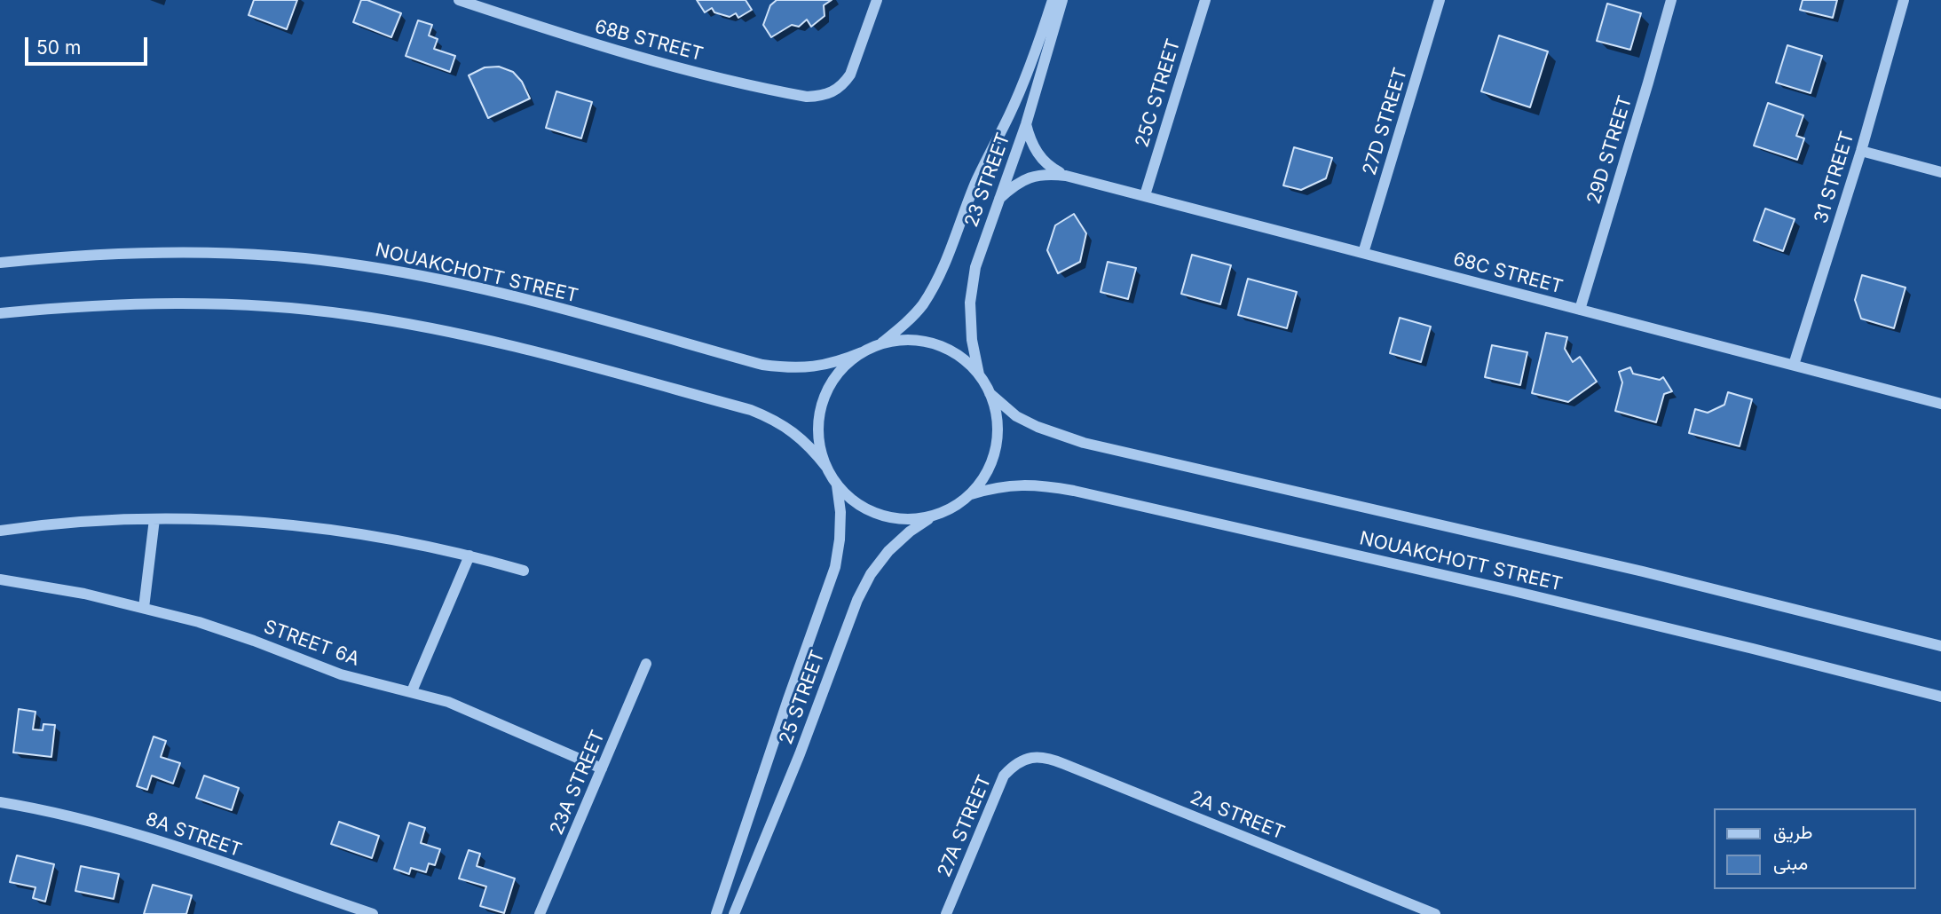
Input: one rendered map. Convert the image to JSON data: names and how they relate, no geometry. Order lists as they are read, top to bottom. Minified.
{"streets":{"street":["68B STREET","25C STREET","27D STREET","29D STREET","31 STREET","23 STREET","NOUAKCHOTT STREET","68C STREET","STREET 6A","25 STREET","23A STREET","2A STREET","27A STREET","8A STREET"]},"crossings":[["25C STREET","68C STREET"],["27D STREET","68C STREET"],["29D STREET","68C STREET"],["31 STREET","68C STREET"],["23 STREET","NOUAKCHOTT STREET"],["23 STREET","68C STREET"],["23 STREET","25 STREET"],["NOUAKCHOTT STREET","25 STREET"],["STREET 6A","23A STREET"],["2A STREET","27A STREET"]],"legend":["طريق","مبنى"],"scale_bar":"50 m"}
